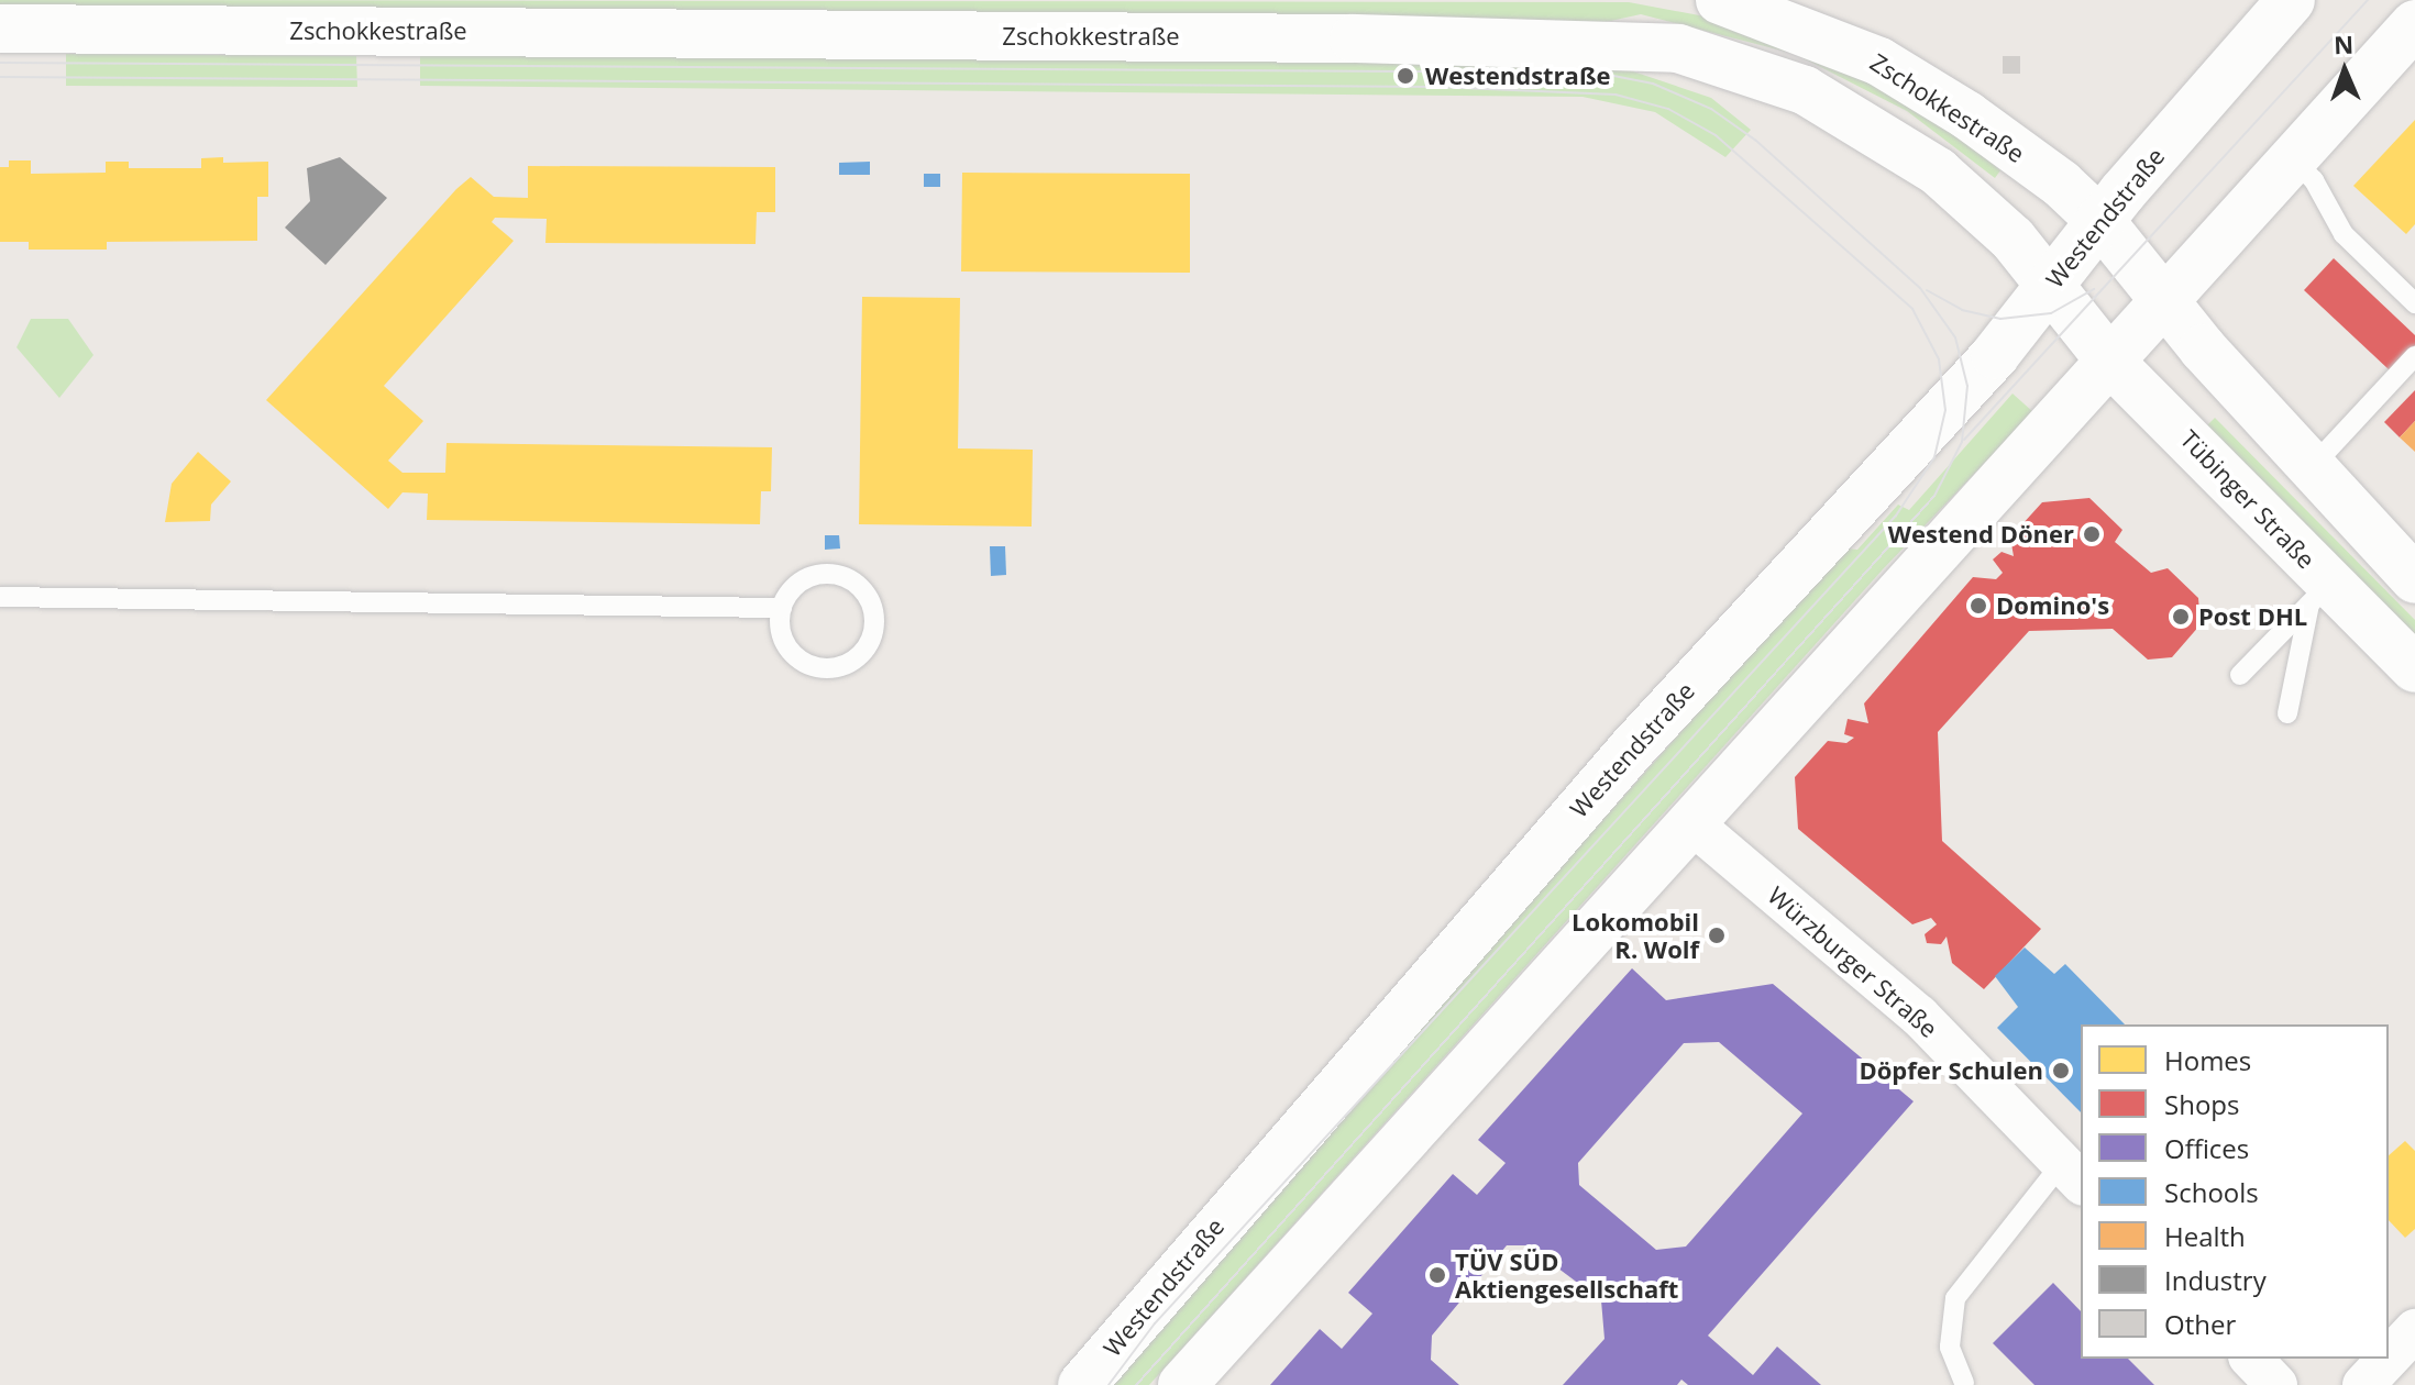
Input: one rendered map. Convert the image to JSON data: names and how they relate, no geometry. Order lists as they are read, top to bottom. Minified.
{"streets":{"main road":["Zschokkestraße","Westendstraße","Tübinger Straße"],"street":["Würzburger Straße"]},"crossings":[["Zschokkestraße","Westendstraße"],["Zschokkestraße","Tübinger Straße"]],"places":["Westendstraße","Westend Döner","Domino's","Post DHL","Lokomobil R. Wolf","Döpfer Schulen","TÜV SÜD Aktiengesellschaft"],"legend":["Homes","Shops","Offices","Schools","Health","Industry","Other"],"north":"top"}
